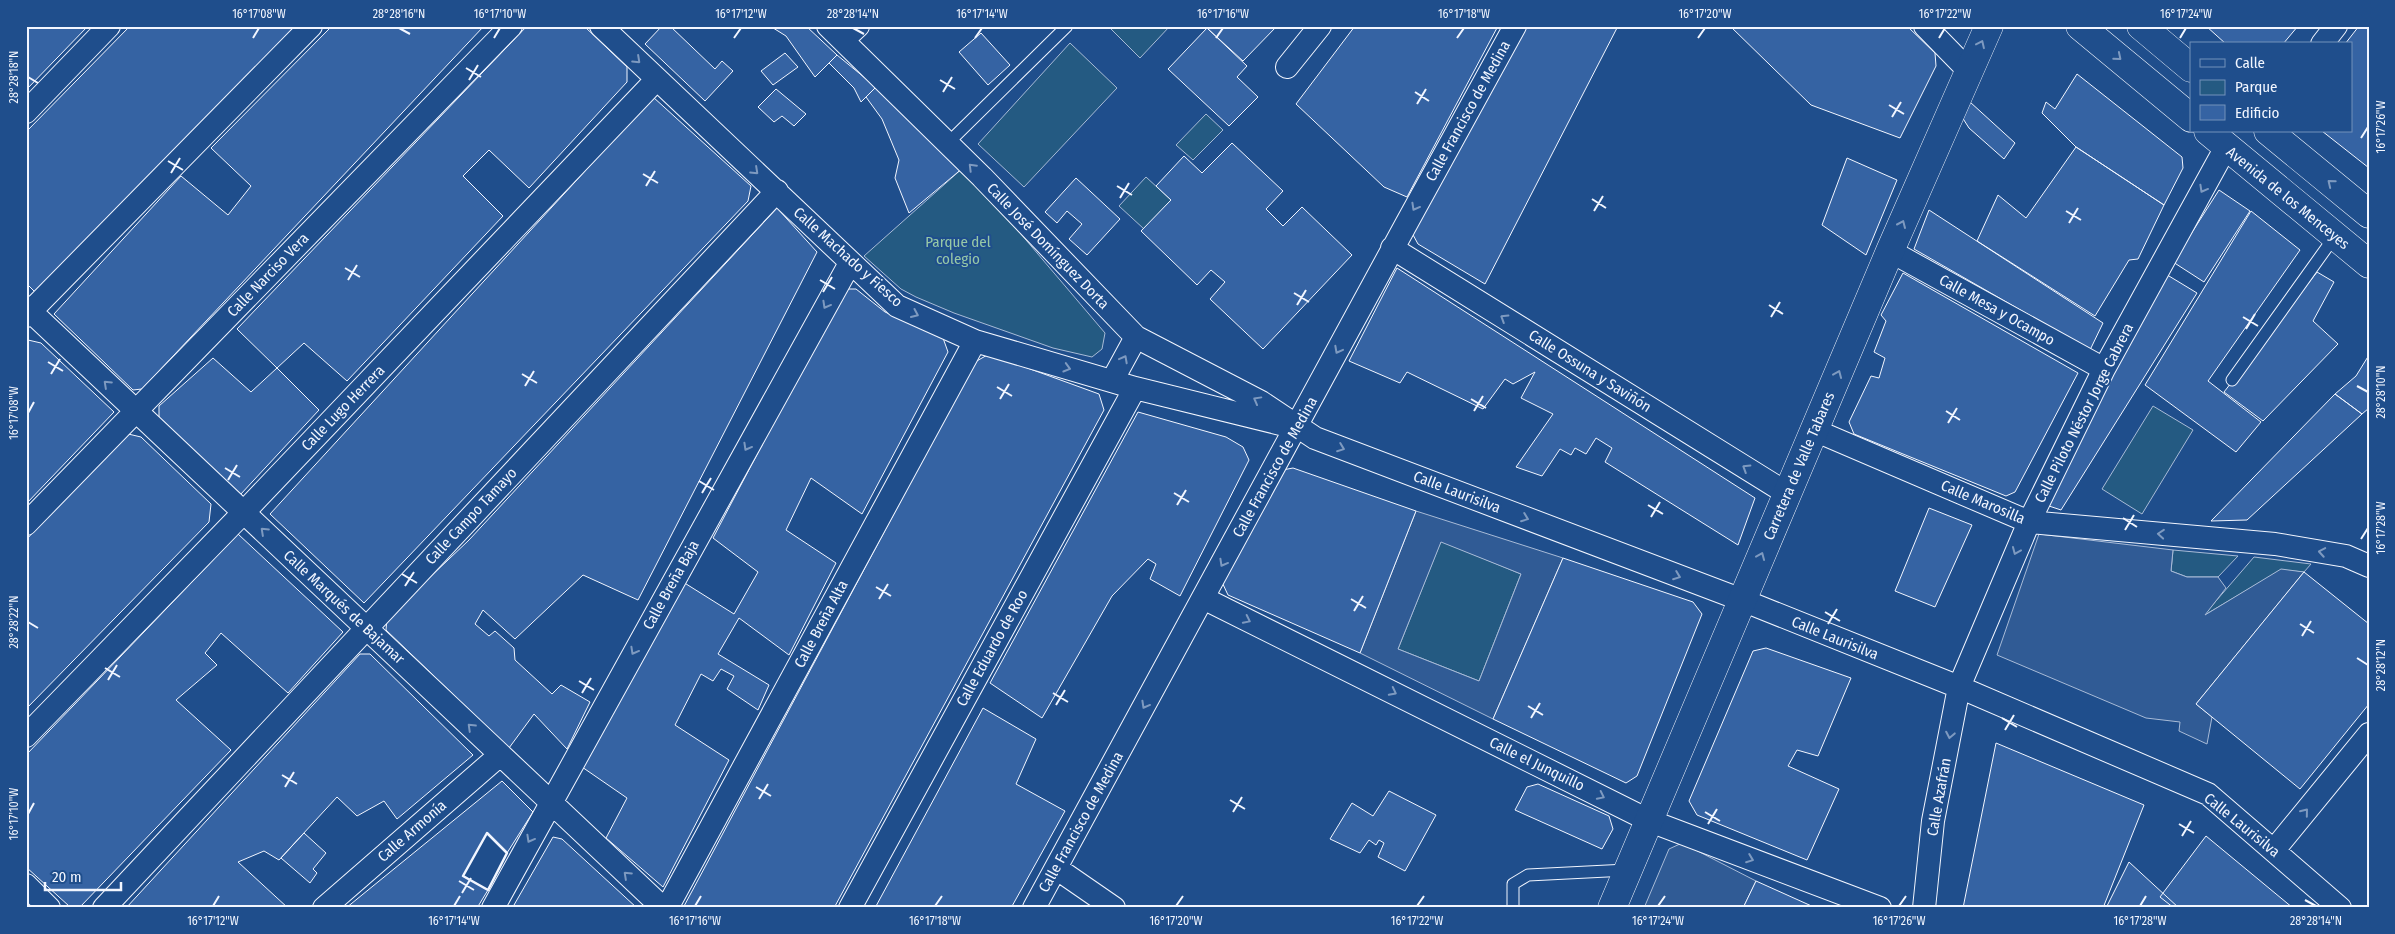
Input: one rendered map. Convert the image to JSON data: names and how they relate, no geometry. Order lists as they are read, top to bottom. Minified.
{"streets":{"main road":["Avenida de los Menceyes","Carretera de Valle Tabares"],"street":["Calle Francisco de Medina","Calle José Domínguez Dorta","Calle Machado y Fiesco","Calle Narciso Vera","Calle Mesa y Ocampo","Calle Ossuna y Saviñón","Calle Lugo Herrera","Calle Piloto Néstor Jorge Cabrera","Calle Laurisilva","Calle Marosilla","Calle Campo Tamayo","Calle Breña Baja","Calle Marqués de Bajamar","Calle Breña Alta","Calle Eduardo de Roo","Calle el Junquillo","Calle Azafrán","Calle Armonía"]},"crossings":[["Calle Francisco de Medina","Calle José Domínguez Dorta"],["Calle Francisco de Medina","Calle Machado y Fiesco"],["Calle Francisco de Medina","Calle Ossuna y Saviñón"],["Calle Francisco de Medina","Calle Laurisilva"],["Calle Francisco de Medina","Calle el Junquillo"],["Avenida de los Menceyes","Calle Piloto Néstor Jorge Cabrera"],["Calle José Domínguez Dorta","Calle Machado y Fiesco"],["Calle José Domínguez Dorta","Calle Laurisilva"],["Calle Machado y Fiesco","Calle Lugo Herrera"],["Calle Machado y Fiesco","Calle Laurisilva"],["Calle Machado y Fiesco","Calle Campo Tamayo"],["Calle Machado y Fiesco","Calle Breña Baja"],["Calle Machado y Fiesco","Calle Breña Alta"],["Calle Machado y Fiesco","Calle Eduardo de Roo"],["Calle Narciso Vera","Calle Marqués de Bajamar"],["Calle Mesa y Ocampo","Calle Piloto Néstor Jorge Cabrera"],["Calle Mesa y Ocampo","Carretera de Valle Tabares"],["Calle Ossuna y Saviñón","Carretera de Valle Tabares"],["Calle Lugo Herrera","Calle Marqués de Bajamar"],["Calle Piloto Néstor Jorge Cabrera","Calle Laurisilva"],["Calle Piloto Néstor Jorge Cabrera","Calle Marosilla"],["Calle Piloto Néstor Jorge Cabrera","Calle Azafrán"],["Carretera de Valle Tabares","Calle Laurisilva"],["Carretera de Valle Tabares","Calle Marosilla"],["Carretera de Valle Tabares","Calle el Junquillo"],["Calle Laurisilva","Calle Azafrán"],["Calle Campo Tamayo","Calle Marqués de Bajamar"],["Calle Breña Baja","Calle Marqués de Bajamar"],["Calle Marqués de Bajamar","Calle Armonía"]],"one_way":["Calle Francisco de Medina","Calle José Domínguez Dorta","Calle Machado y Fiesco","Calle Ossuna y Saviñón","Calle Piloto Néstor Jorge Cabrera","Carretera de Valle Tabares","Calle Laurisilva","Calle Marosilla","Calle Breña Baja","Calle Marqués de Bajamar","Calle el Junquillo","Calle Azafrán"],"parks":["Parque del colegio"],"legend":["Calle","Parque","Edificio"],"scale_bar":"20 m","coordinates":["16°17'08\"W","28°28'16\"N","16°17'10\"W","16°17'12\"W","28°28'14\"N","16°17'14\"W","16°17'16\"W","16°17'18\"W","16°17'20\"W","16°17'22\"W","16°17'24\"W","28°28'18\"N","16°17'26\"W","28°28'10\"N","16°17'28\"W","28°28'22\"N","28°28'12\"N"]}
